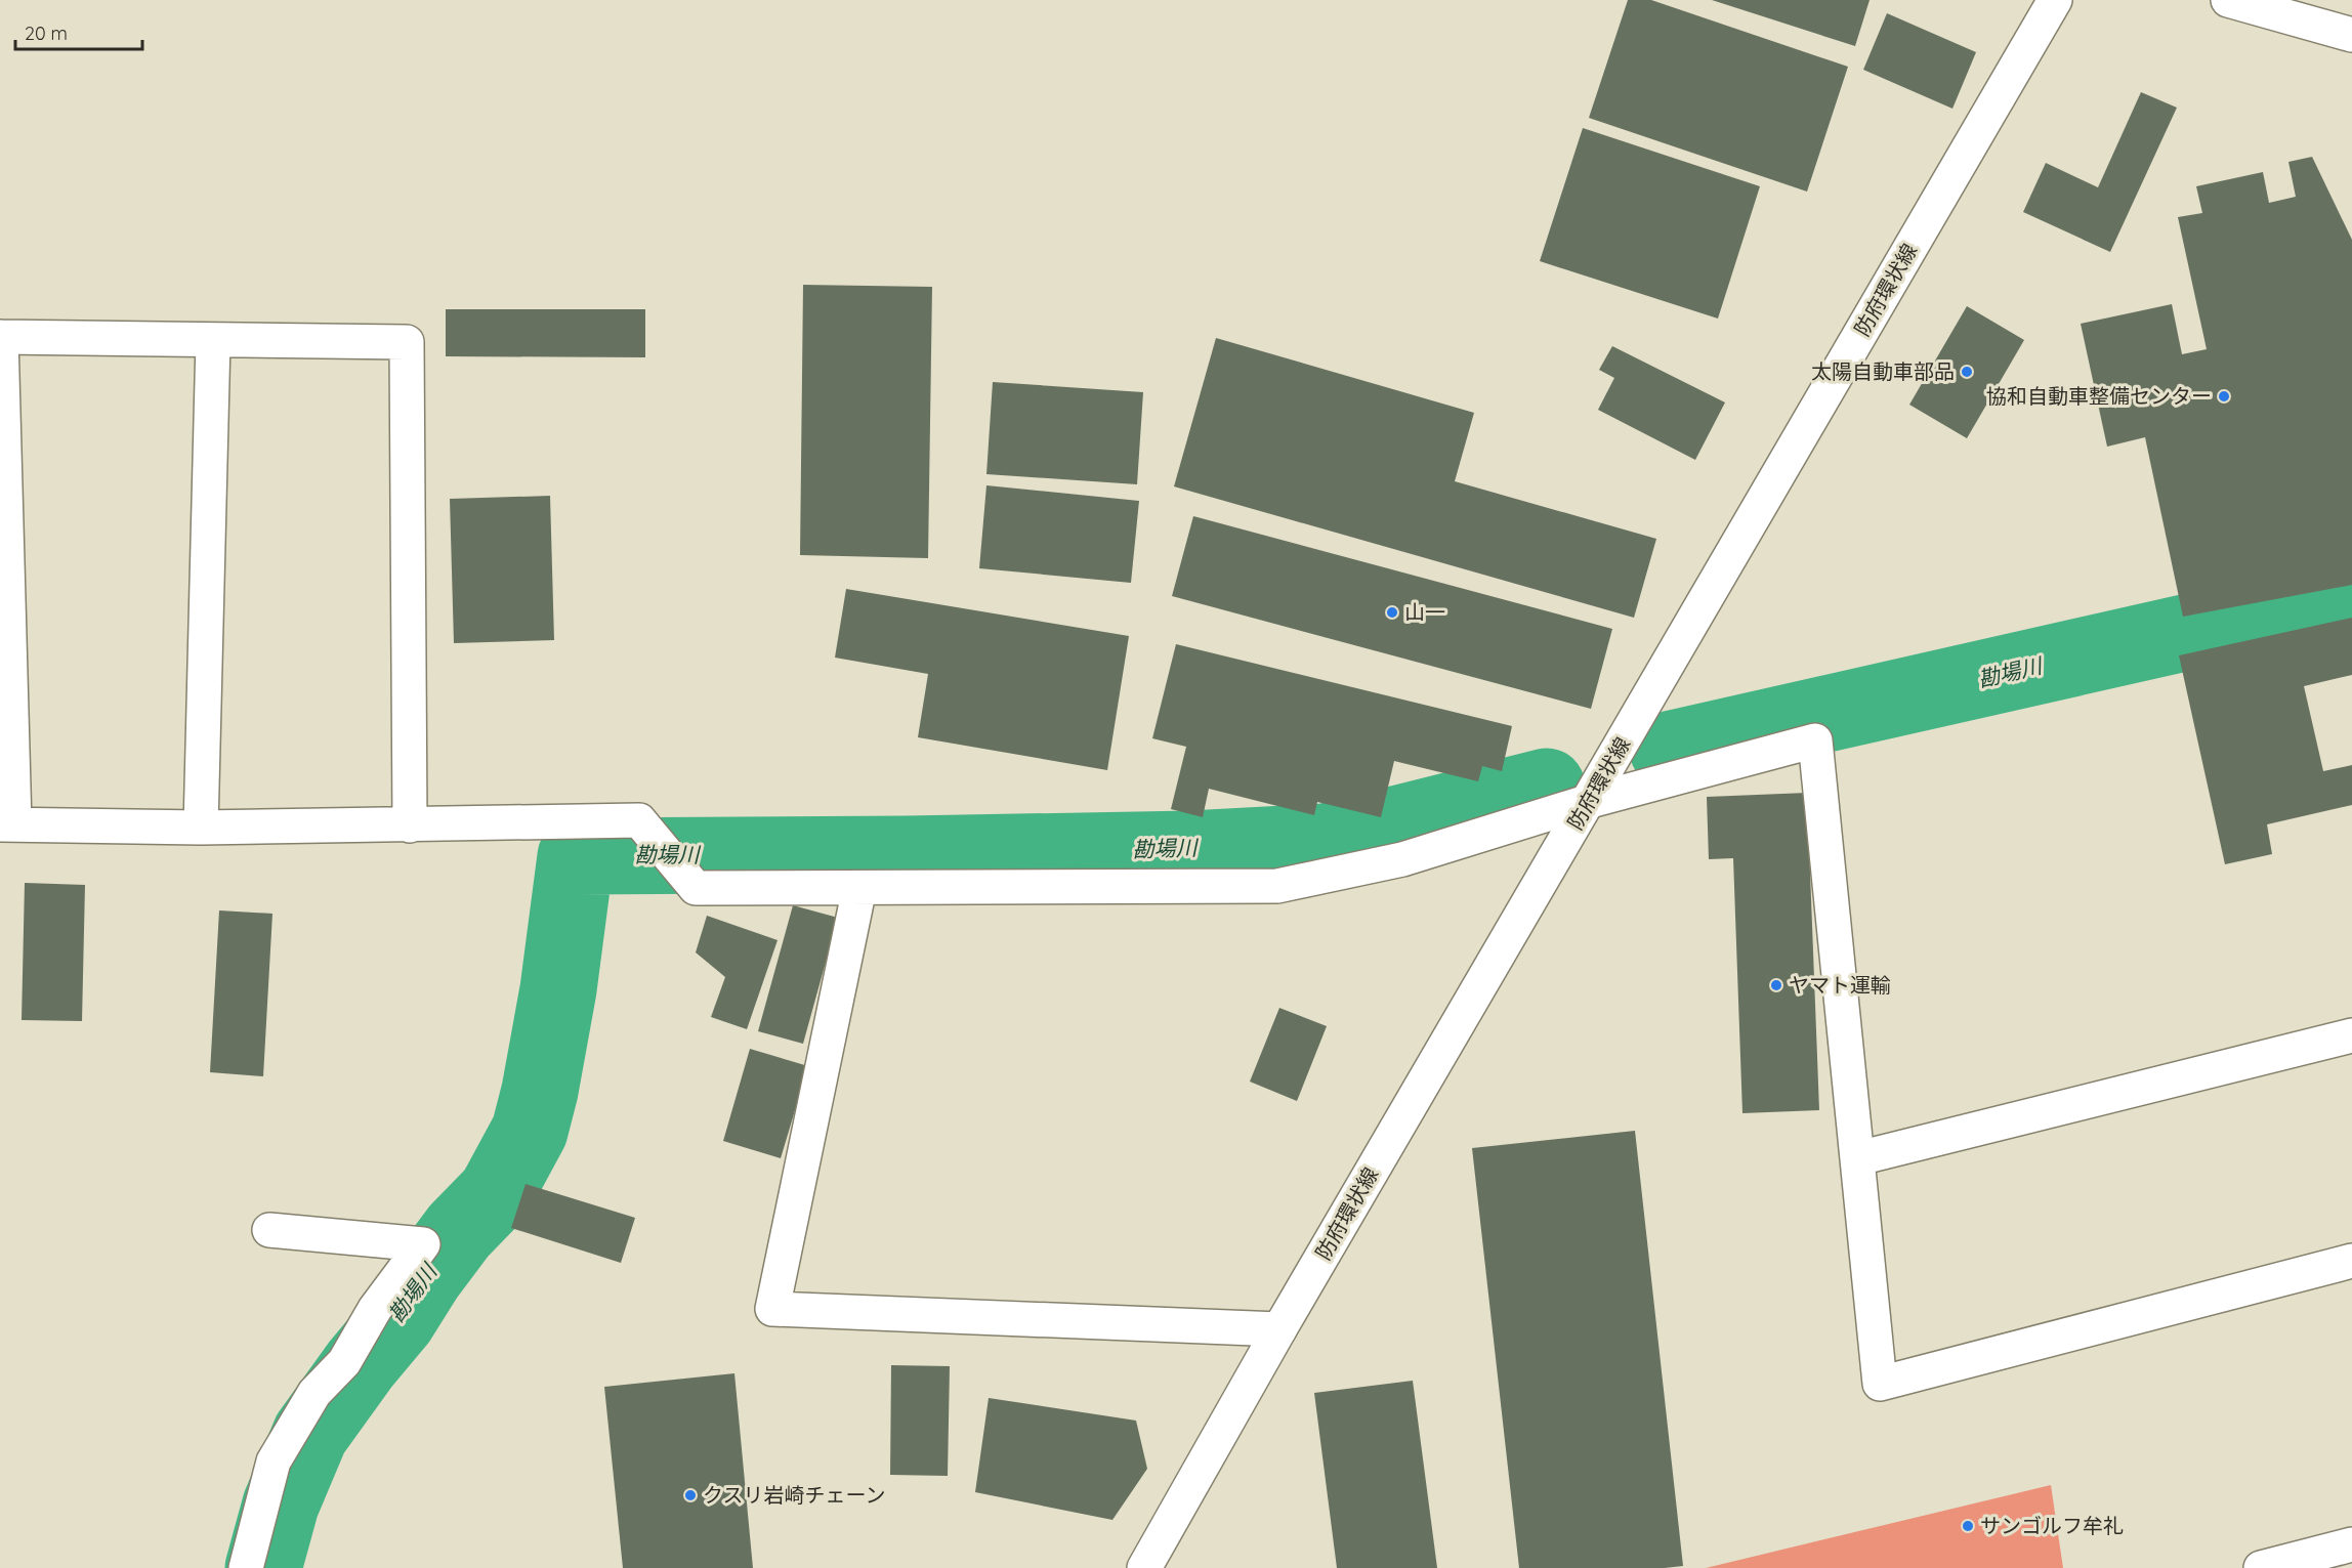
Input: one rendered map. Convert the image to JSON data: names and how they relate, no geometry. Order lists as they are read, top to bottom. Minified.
{"streets":{"street":["防府環状線"]},"water":["勘場川"],"places":["太陽自動車部品","協和自動車整備センター","山一","ヤマト運輸","クスリ岩崎チェーン","サンゴルフ牟礼"],"scale_bar":"20 m"}
